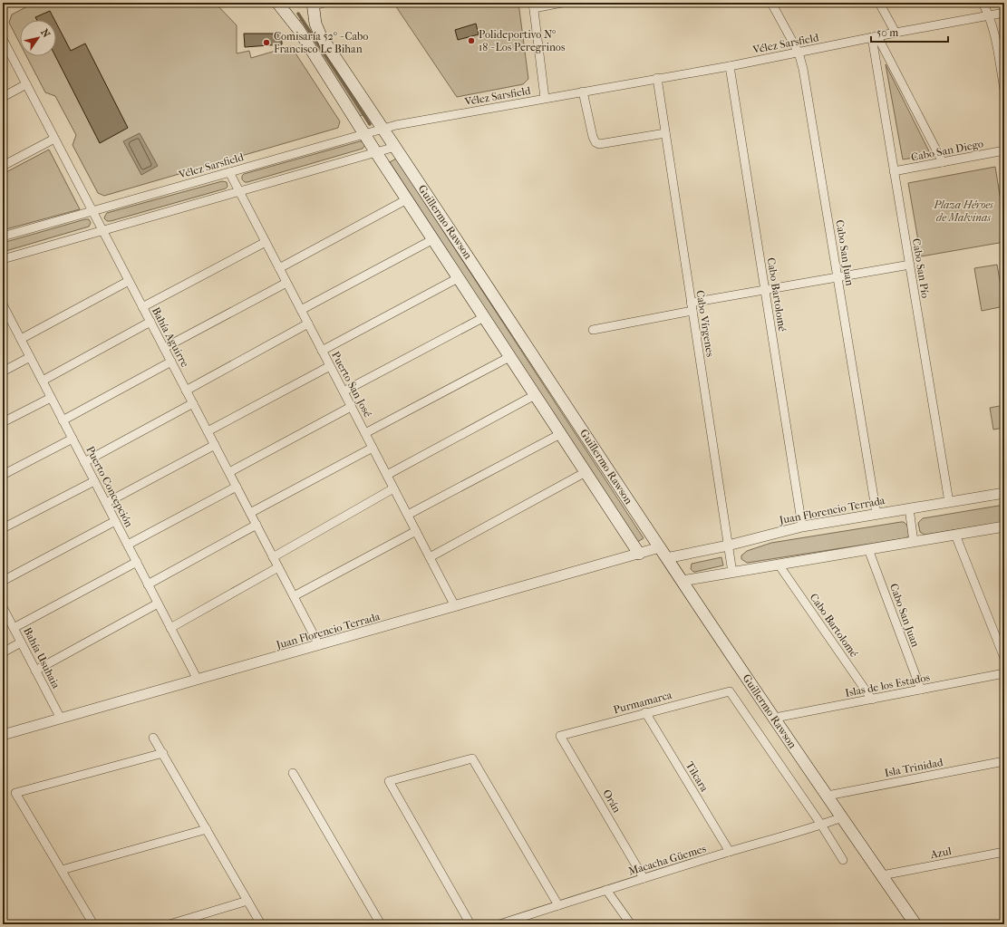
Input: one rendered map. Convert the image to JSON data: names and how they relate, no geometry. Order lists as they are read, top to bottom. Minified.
{"streets":{"main road":["Guillermo Rawson"],"street":["Vélez Sarsfield","Cabo San Diego","Cabo San Juan","Cabo San Pío","Cabo Bartolomé","Cabo Vírgenes","Bahía Aguirre","Puerto San José","Puerto Concepción","Juan Florencio Terrada","Bahía Usuhaia","Islas de los Estados","Purmamarca","Isla Trinidad","Tilcara","Orán","Azul","Macacha Güemes"]},"crossings":[["Vélez Sarsfield","Guillermo Rawson"],["Vélez Sarsfield","Cabo San Juan"],["Vélez Sarsfield","Cabo San Pío"],["Vélez Sarsfield","Cabo Bartolomé"],["Vélez Sarsfield","Cabo Vírgenes"],["Vélez Sarsfield","Bahía Aguirre"],["Vélez Sarsfield","Puerto San José"],["Cabo San Diego","Cabo San Pío"],["Guillermo Rawson","Juan Florencio Terrada"],["Guillermo Rawson","Islas de los Estados"],["Guillermo Rawson","Isla Trinidad"],["Guillermo Rawson","Azul"],["Guillermo Rawson","Macacha Güemes"],["Cabo San Juan","Juan Florencio Terrada"],["Cabo San Juan","Islas de los Estados"],["Cabo San Pío","Juan Florencio Terrada"],["Cabo Bartolomé","Juan Florencio Terrada"],["Cabo Bartolomé","Islas de los Estados"],["Cabo Vírgenes","Juan Florencio Terrada"],["Bahía Aguirre","Juan Florencio Terrada"],["Puerto San José","Juan Florencio Terrada"],["Puerto Concepción","Juan Florencio Terrada"],["Juan Florencio Terrada","Bahía Usuhaia"],["Purmamarca","Tilcara"],["Purmamarca","Orán"],["Purmamarca","Macacha Güemes"],["Tilcara","Macacha Güemes"],["Orán","Macacha Güemes"]],"parks":["Plaza Héroes de Malvinas"],"places":["Polideportivo N° 18 - Los Peregrinos","Comisaría 52° - Cabo Francisco Le Bihan"],"scale_bar":"50 m","north":"top right"}
